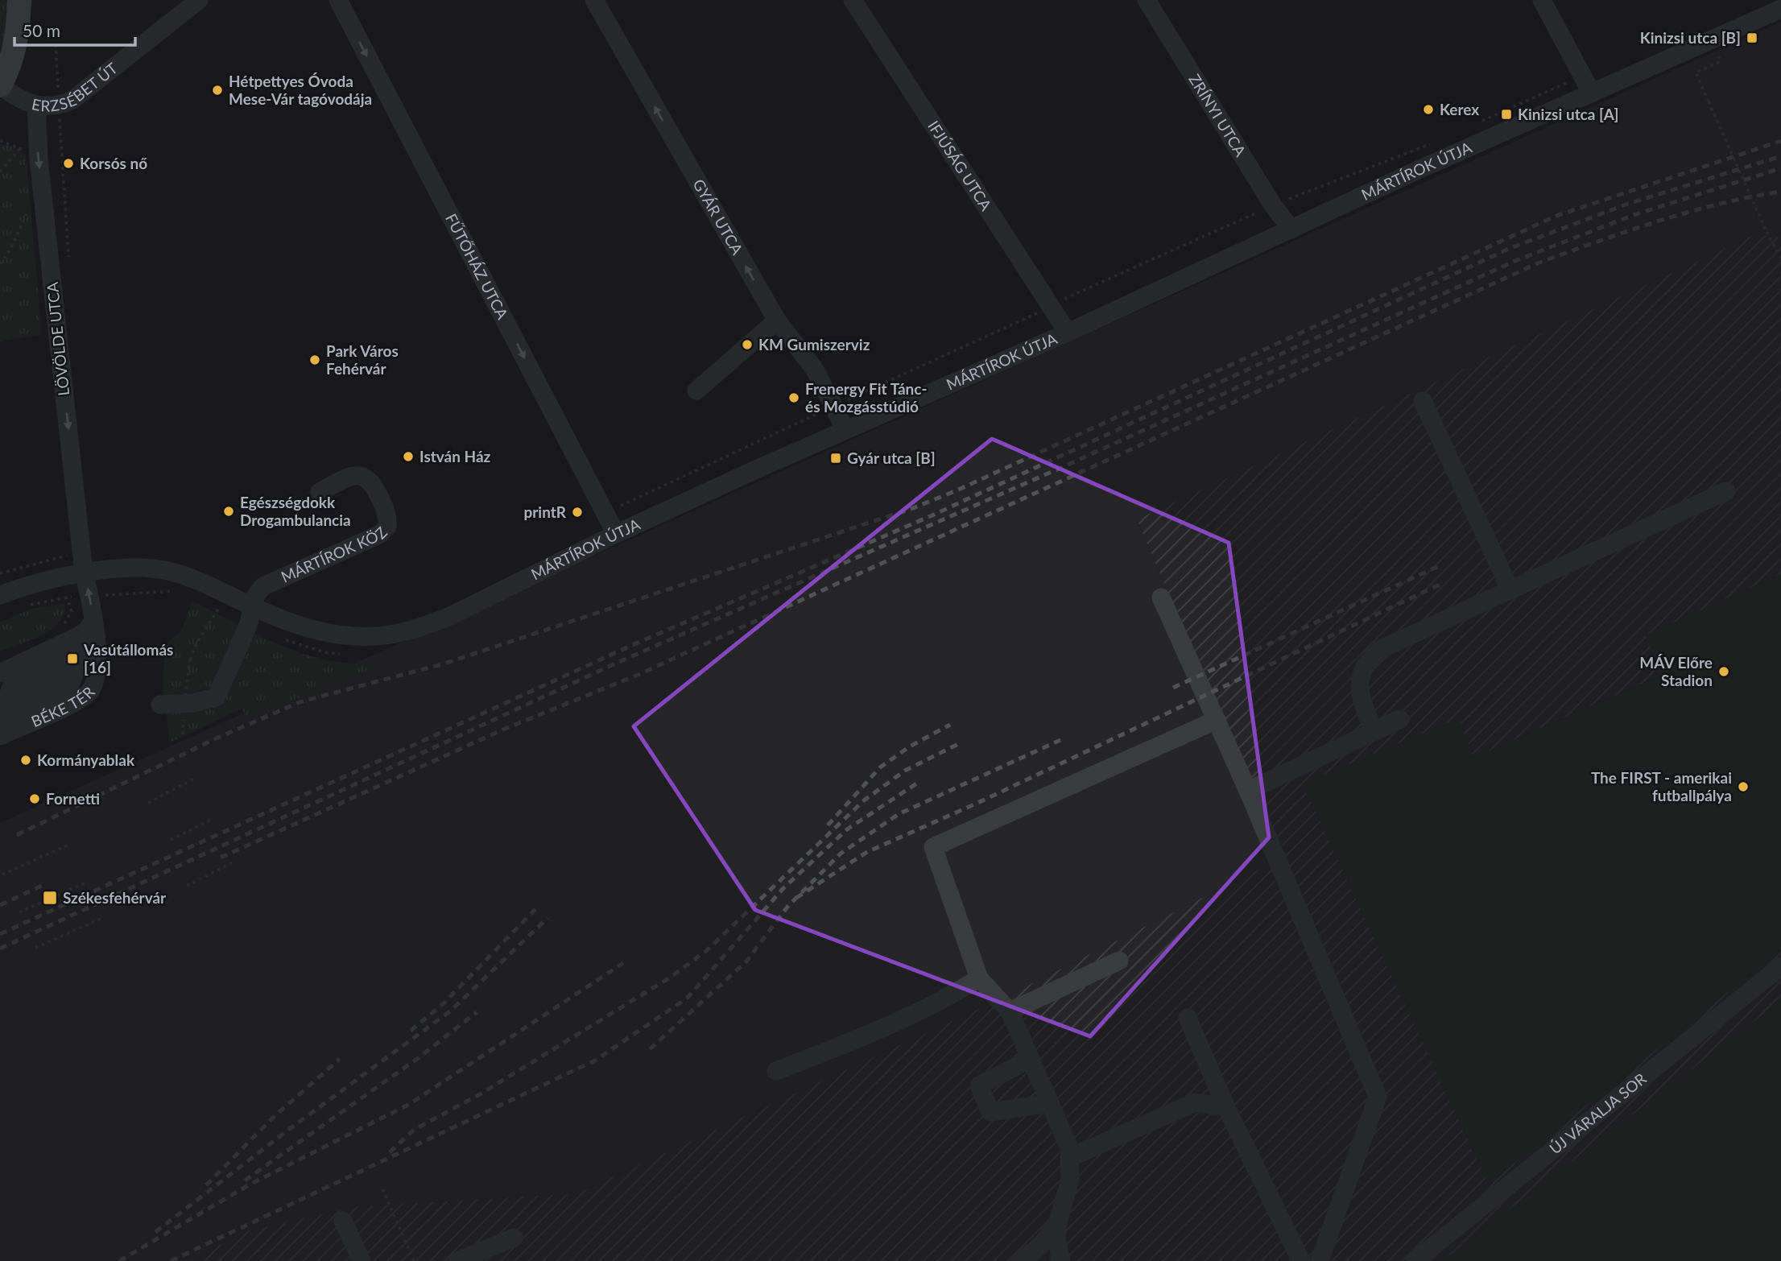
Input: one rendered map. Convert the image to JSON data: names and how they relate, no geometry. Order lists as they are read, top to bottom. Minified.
{"streets":{"street":["ERZSÉBET ÚT","ZRÍNYI UTCA","IFJÚSÁG UTCA","MÁRTÍROK ÚTJA","GYÁR UTCA","FŰTŐHÁZ UTCA","LÖVÖLDE UTCA","MÁRTÍROK KÖZ","BÉKE TÉR","ÚJ VÁRALJA SOR"]},"crossings":[["ERZSÉBET ÚT","LÖVÖLDE UTCA"],["ZRÍNYI UTCA","MÁRTÍROK ÚTJA"],["IFJÚSÁG UTCA","MÁRTÍROK ÚTJA"],["MÁRTÍROK ÚTJA","GYÁR UTCA"],["MÁRTÍROK ÚTJA","FŰTŐHÁZ UTCA"],["MÁRTÍROK ÚTJA","LÖVÖLDE UTCA"],["MÁRTÍROK ÚTJA","MÁRTÍROK KÖZ"],["MÁRTÍROK ÚTJA","BÉKE TÉR"],["LÖVÖLDE UTCA","BÉKE TÉR"]],"one_way":["GYÁR UTCA","FŰTŐHÁZ UTCA","LÖVÖLDE UTCA"],"places":{"transit":["Kinizsi utca [B]","Kinizsi utca [A]","Gyár utca [B]","Vasútállomás [16]","Székesfehérvár"],"other":["Hétpettyes Óvoda Mese-Vár tagóvodája","Kerex","Korsós nő","KM Gumiszerviz","Park Város Fehérvár","Frenergy Fit Tánc- és Mozgásstúdió","István Ház","Egészségdokk Drogambulancia","printR","MÁV Előre Stadion","Kormányablak","The FIRST - amerikai futballpálya","Fornetti"]},"scale_bar":"50 m"}
